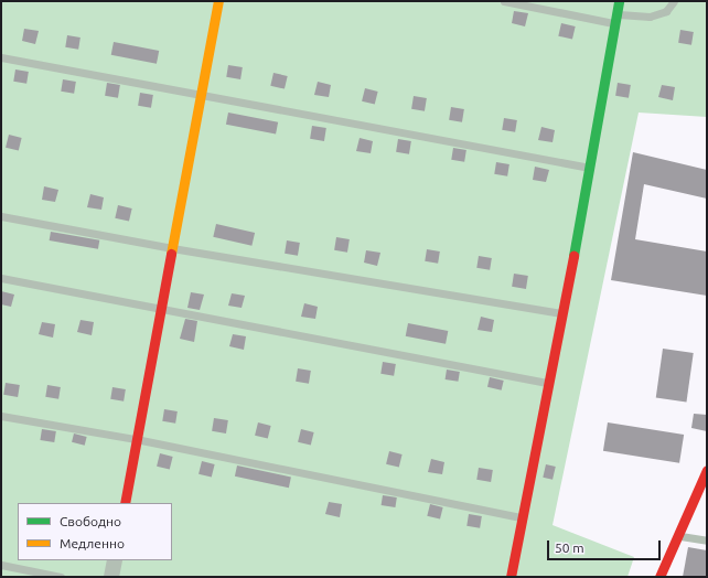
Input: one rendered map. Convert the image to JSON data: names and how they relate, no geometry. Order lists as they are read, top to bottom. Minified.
{"legend":["Свободно","Медленно"],"scale_bar":"50 m"}
